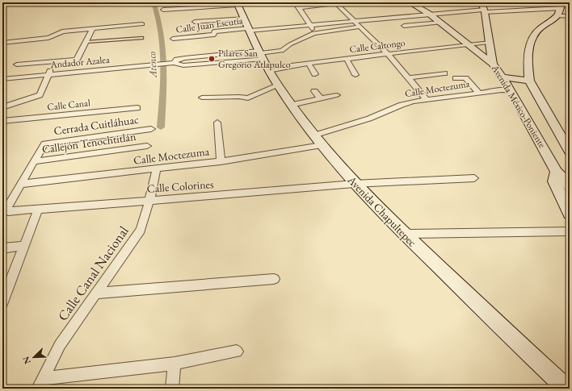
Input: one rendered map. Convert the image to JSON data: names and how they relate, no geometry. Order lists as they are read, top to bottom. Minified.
{"streets":{"main road":["Avenida México-Poniente","Avenida Chapultepec"],"street":["Calle Juan Escutia","Calle Caltongo","Andador Azalea","Calle Moctezuma","Calle Canal","Cerrada Cuitláhuac","Callejón Tenochtitlán","Calle Colorines","Calle Canal Nacional"]},"crossings":[["Calle Juan Escutia","Avenida Chapultepec"],["Calle Caltongo","Avenida México-Poniente"],["Calle Caltongo","Avenida Chapultepec"],["Calle Moctezuma","Avenida México-Poniente"],["Calle Moctezuma","Calle Colorines"],["Calle Moctezuma","Avenida Chapultepec"],["Calle Moctezuma","Calle Canal Nacional"],["Cerrada Cuitláhuac","Callejón Tenochtitlán"],["Calle Colorines","Avenida Chapultepec"],["Calle Colorines","Calle Canal Nacional"]],"water":["Atenco"],"places":["Pilares San Gregorio Atlapulco"],"north":"bottom left"}
